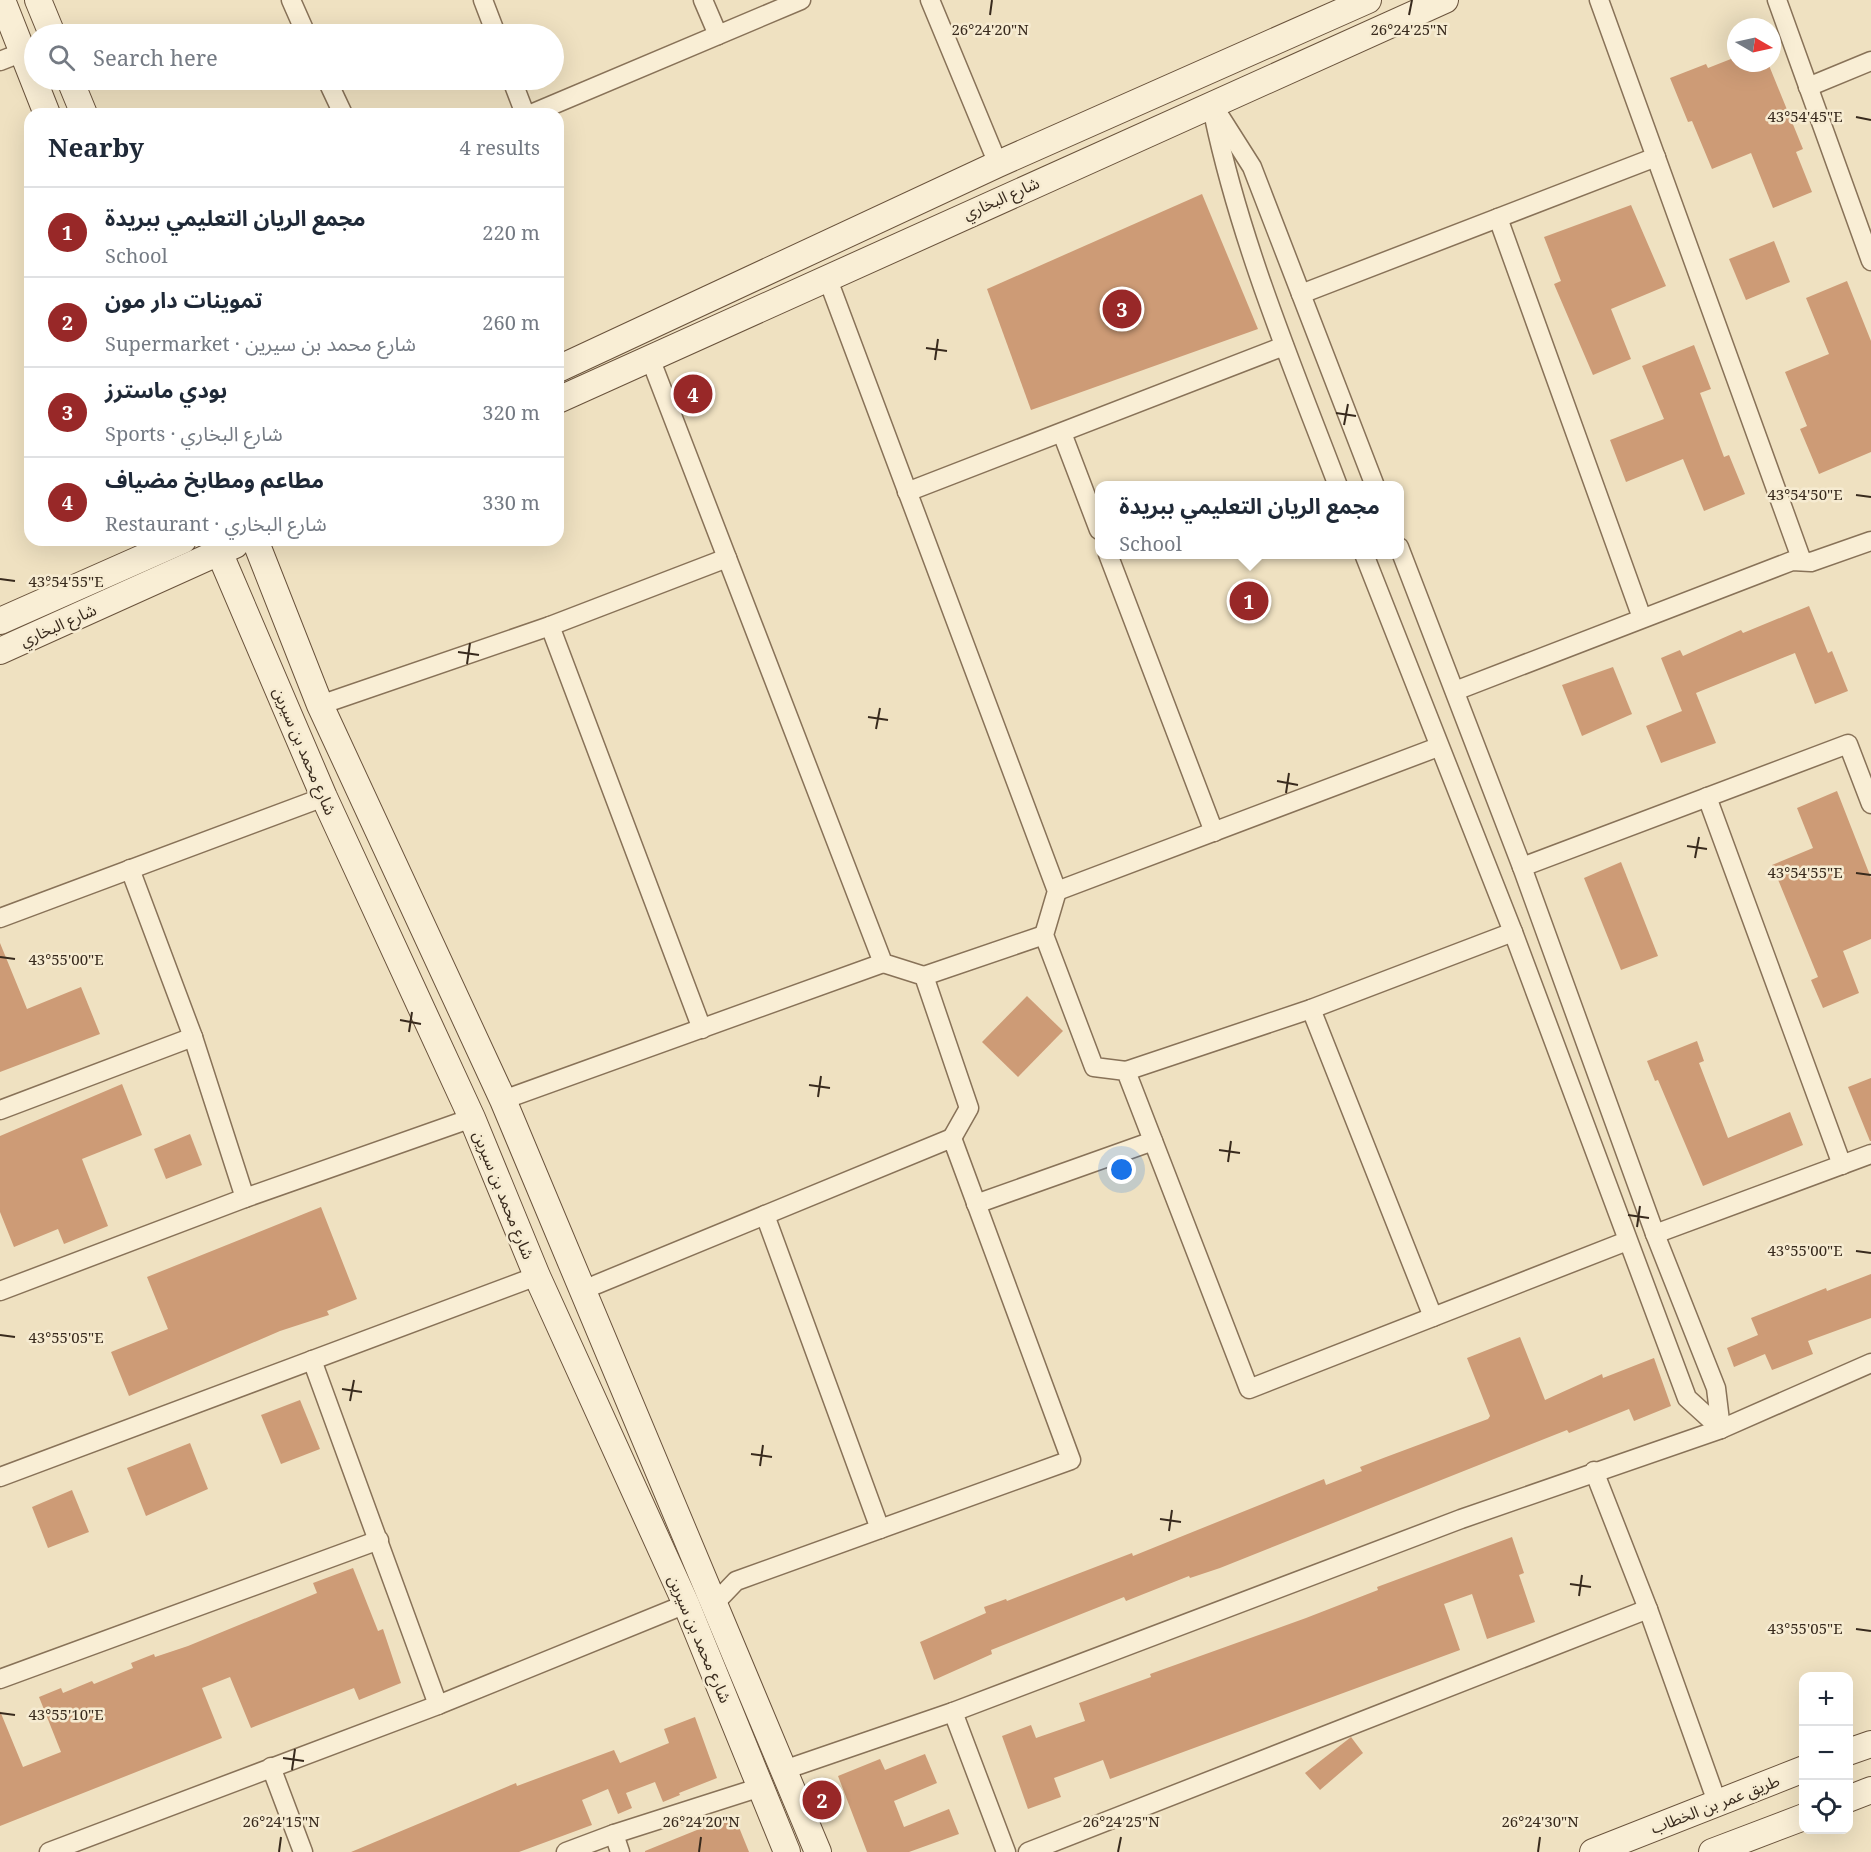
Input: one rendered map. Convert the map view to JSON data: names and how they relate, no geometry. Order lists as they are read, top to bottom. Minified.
{"streets":{"street":["شارع البخاري","شارع محمد بن سيرين","طريق عمر بن الخطاب"]},"crossings":[["شارع البخاري","شارع محمد بن سيرين"]],"north":"right","page":{"search":"Search here","heading":["Nearby","4 results"],"list":[{"mark":"1","name":"مجمع الريان التعليمي ببريدة","note":"School","value":"220 m"},{"mark":"2","name":"تموينات دار مون","note":"Supermarket · شارع محمد بن سيرين","value":"260 m"},{"mark":"3","name":"بودي ماسترز","note":"Sports · شارع البخاري","value":"320 m"},{"mark":"4","name":"مطاعم ومطابخ مضياف","note":"Restaurant · شارع البخاري","value":"330 m"}],"pins":["3","4","1","2"],"popup":["مجمع الريان التعليمي ببريدة","School"],"map_buttons":["+","−"]},"coordinates":["26°24'20\"N","26°24'25\"N","43°54'45\"E","43°54'50\"E","43°54'55\"E","43°55'00\"E","43°55'05\"E","43°55'10\"E","26°24'15\"N","26°24'30\"N"]}
